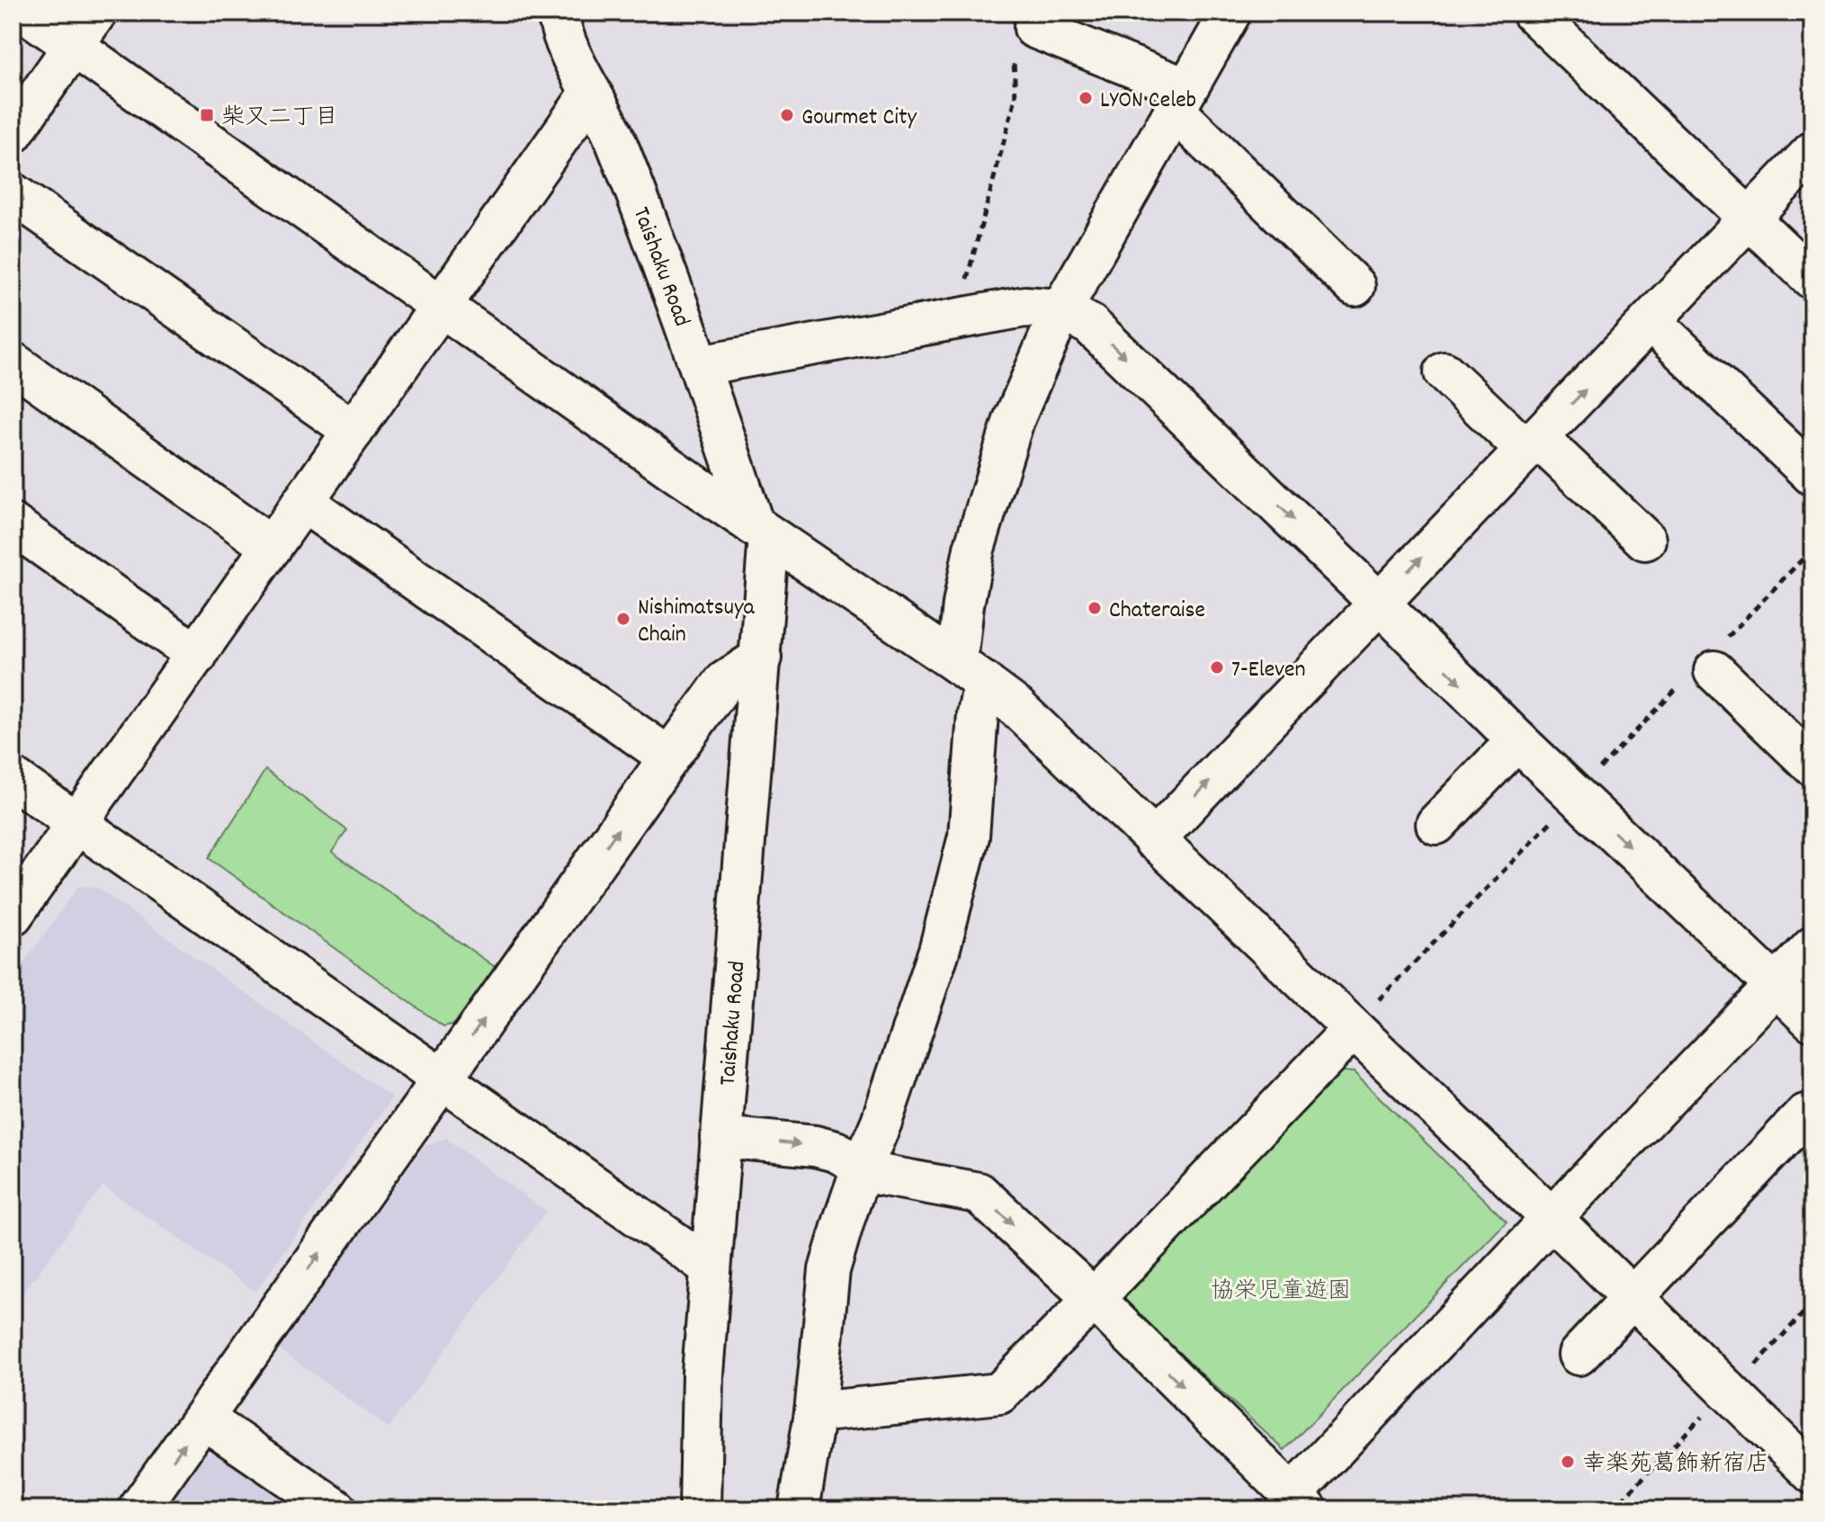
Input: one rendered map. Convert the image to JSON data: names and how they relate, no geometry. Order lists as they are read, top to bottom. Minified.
{"streets":{"street":["Taishaku Road"]},"parks":["協栄児童遊園"],"places":{"other":["LYON Celeb","Gourmet City","Chateraise","Nishimatsuya Chain","7-Eleven","幸楽苑葛飾新宿店"],"transit":["柴又二丁目"]}}
